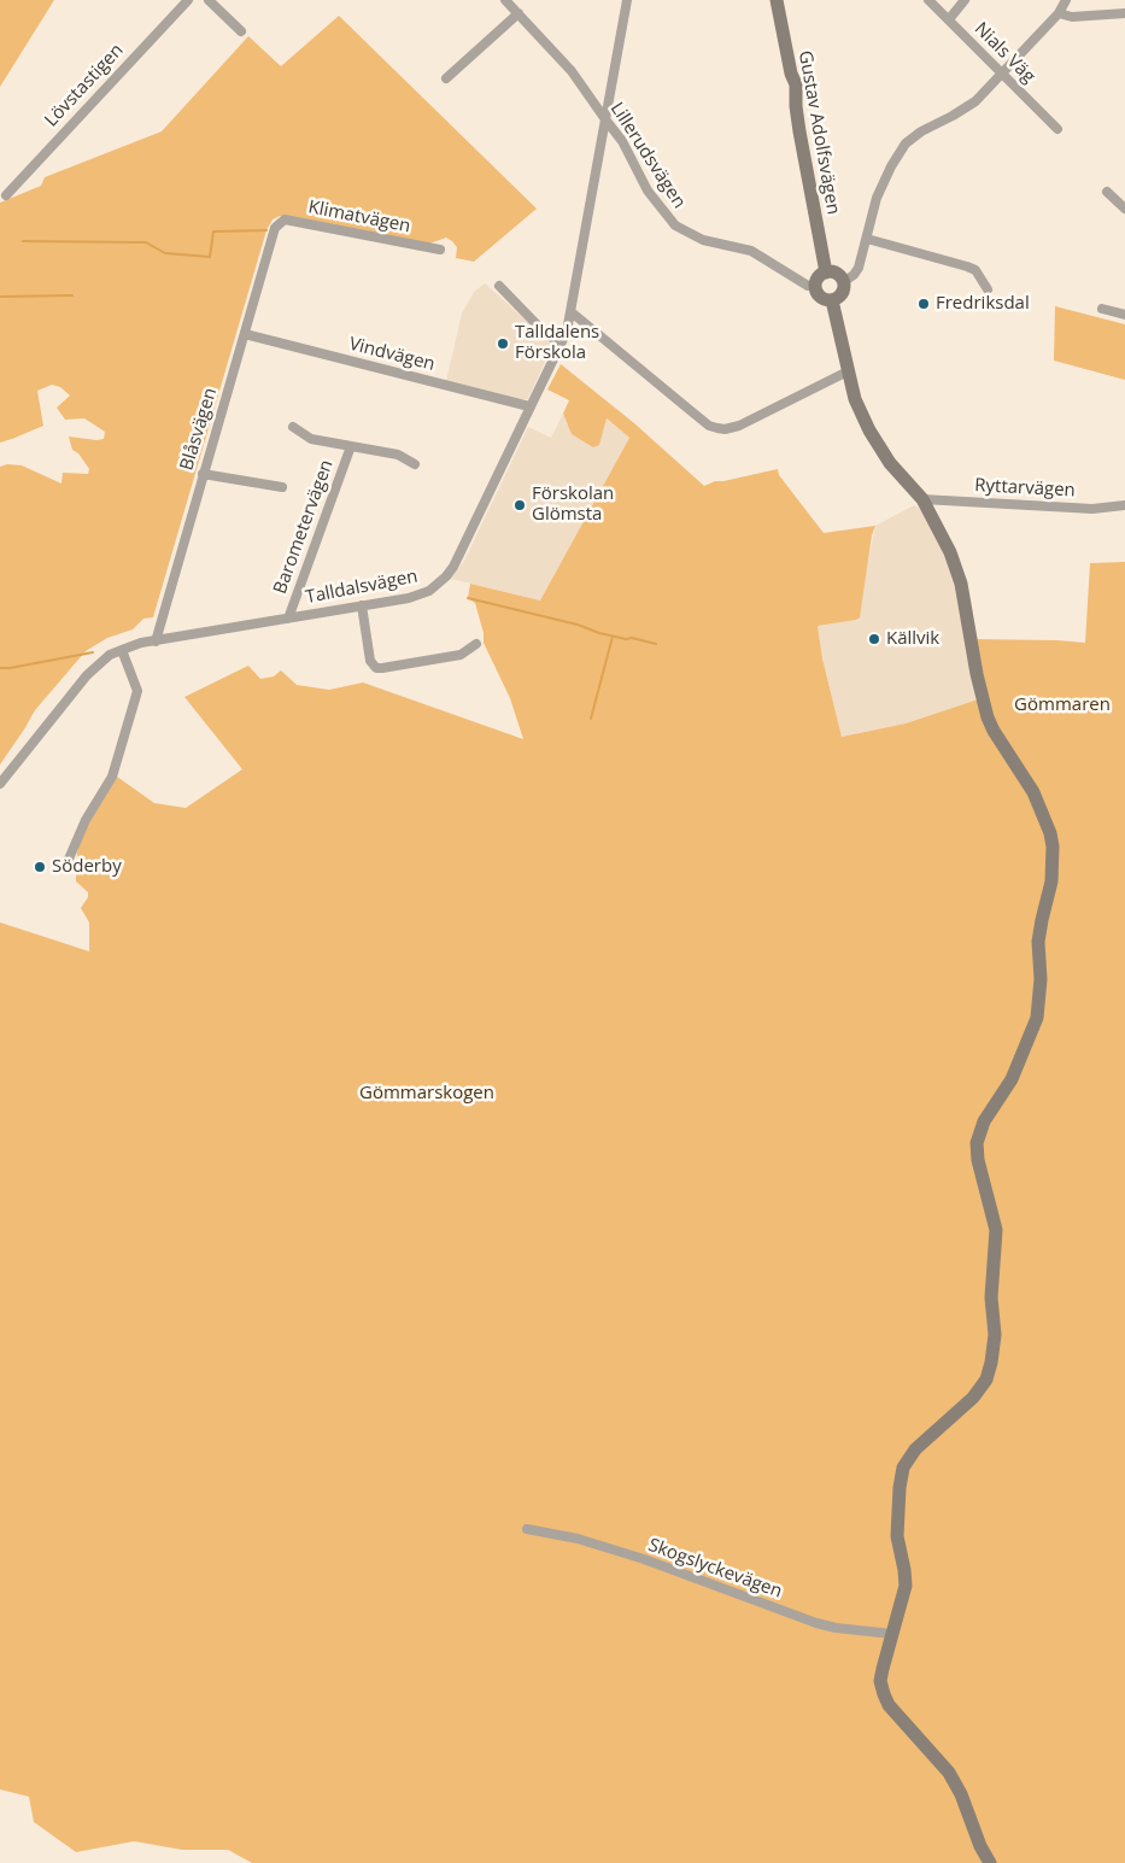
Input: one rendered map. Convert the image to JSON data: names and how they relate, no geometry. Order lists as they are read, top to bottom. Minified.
{"streets":{"street":["Nials Väg","Lövstastigen","Gustav Adolfsvägen","Lillerudsvägen","Klimatvägen","Vindvägen","Blåsvägen","Ryttarvägen","Barometervägen","Talldalsvägen","Skogslyckevägen"]},"crossings":[["Gustav Adolfsvägen","Lillerudsvägen"],["Lillerudsvägen","Talldalsvägen"],["Klimatvägen","Blåsvägen"],["Vindvägen","Blåsvägen"],["Vindvägen","Talldalsvägen"],["Blåsvägen","Talldalsvägen"],["Barometervägen","Talldalsvägen"]],"parks":["Gömmaren","Gömmarskogen"],"places":["Fredriksdal","Talldalens Förskola","Förskolan Glömsta","Källvik","Söderby"]}
